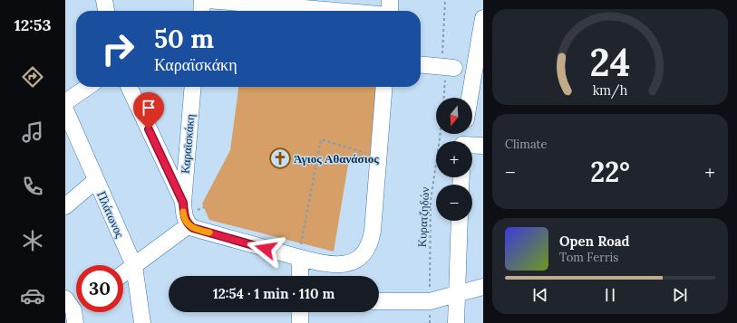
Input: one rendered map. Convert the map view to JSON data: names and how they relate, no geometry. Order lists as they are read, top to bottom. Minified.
{"streets":{"street":["Καραϊσκάκη","Πλάτωνος"],"path":["Κυρατζηδών"]},"places":{"church":["Άγιος Αθανάσιος"]},"north":"bottom","page":{"tabs":"12:53","turn":["50 m","Καραϊσκάκη"],"map_buttons":["+","−"],"tile":"Climate","heat":["−","22°","+"],"song":["Open Road","Tom Ferris"],"limit":"30","trip":"12:54 · 1 min · 110 m","gauge":["24","km/h"]}}
